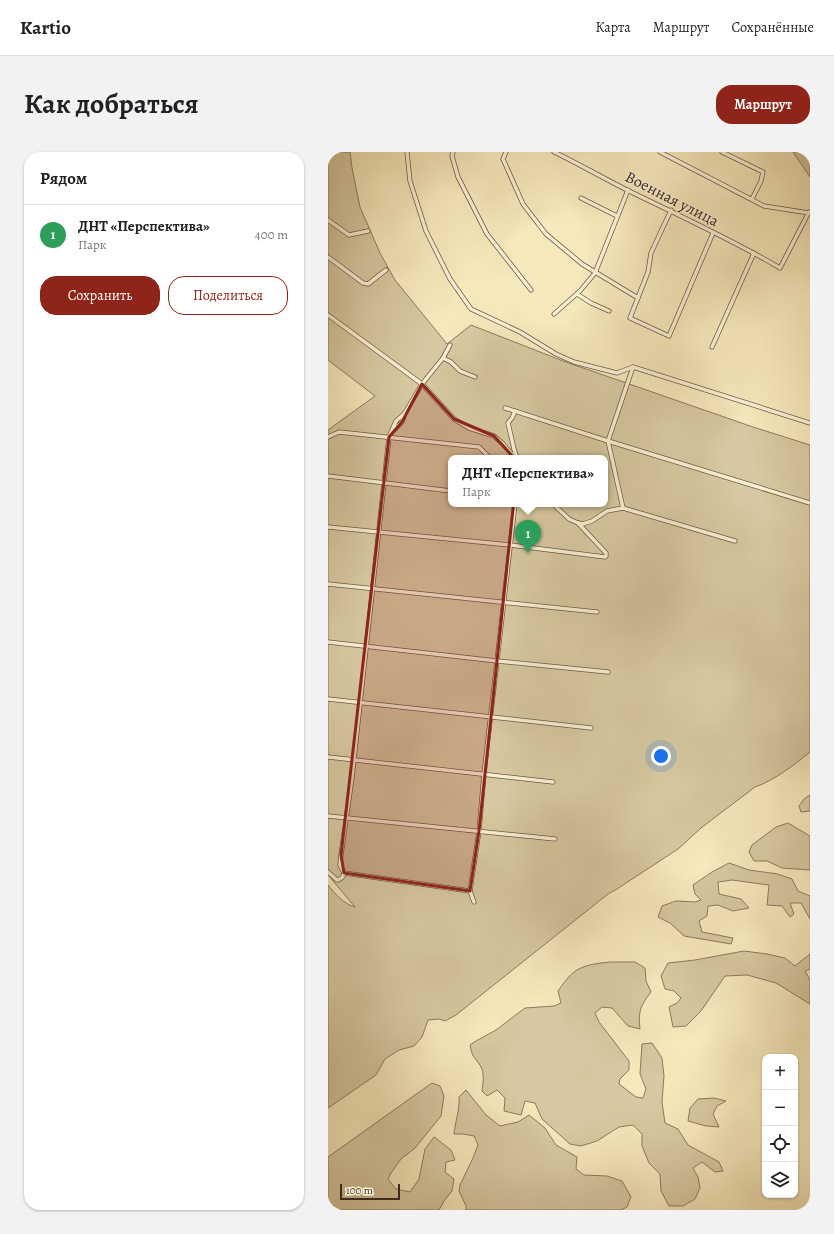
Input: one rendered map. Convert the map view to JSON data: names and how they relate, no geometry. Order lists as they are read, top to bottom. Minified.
{"streets":{"street":["Военная улица"]},"scale_bar":"100 m","page":{"header":"Kartio","nav":["Карта","Маршрут","Сохранённые"],"title":"Как добраться","buttons":["Маршрут",["Сохранить","Поделиться"]],"heading":"Рядом","list":[{"mark":"1","name":"ДНТ «Перспектива»","note":"Парк","value":"400 m"}],"popup":["ДНТ «Перспектива»","Парк"],"pins":"1","map_buttons":["+","−"],"scale":"100 m"}}
